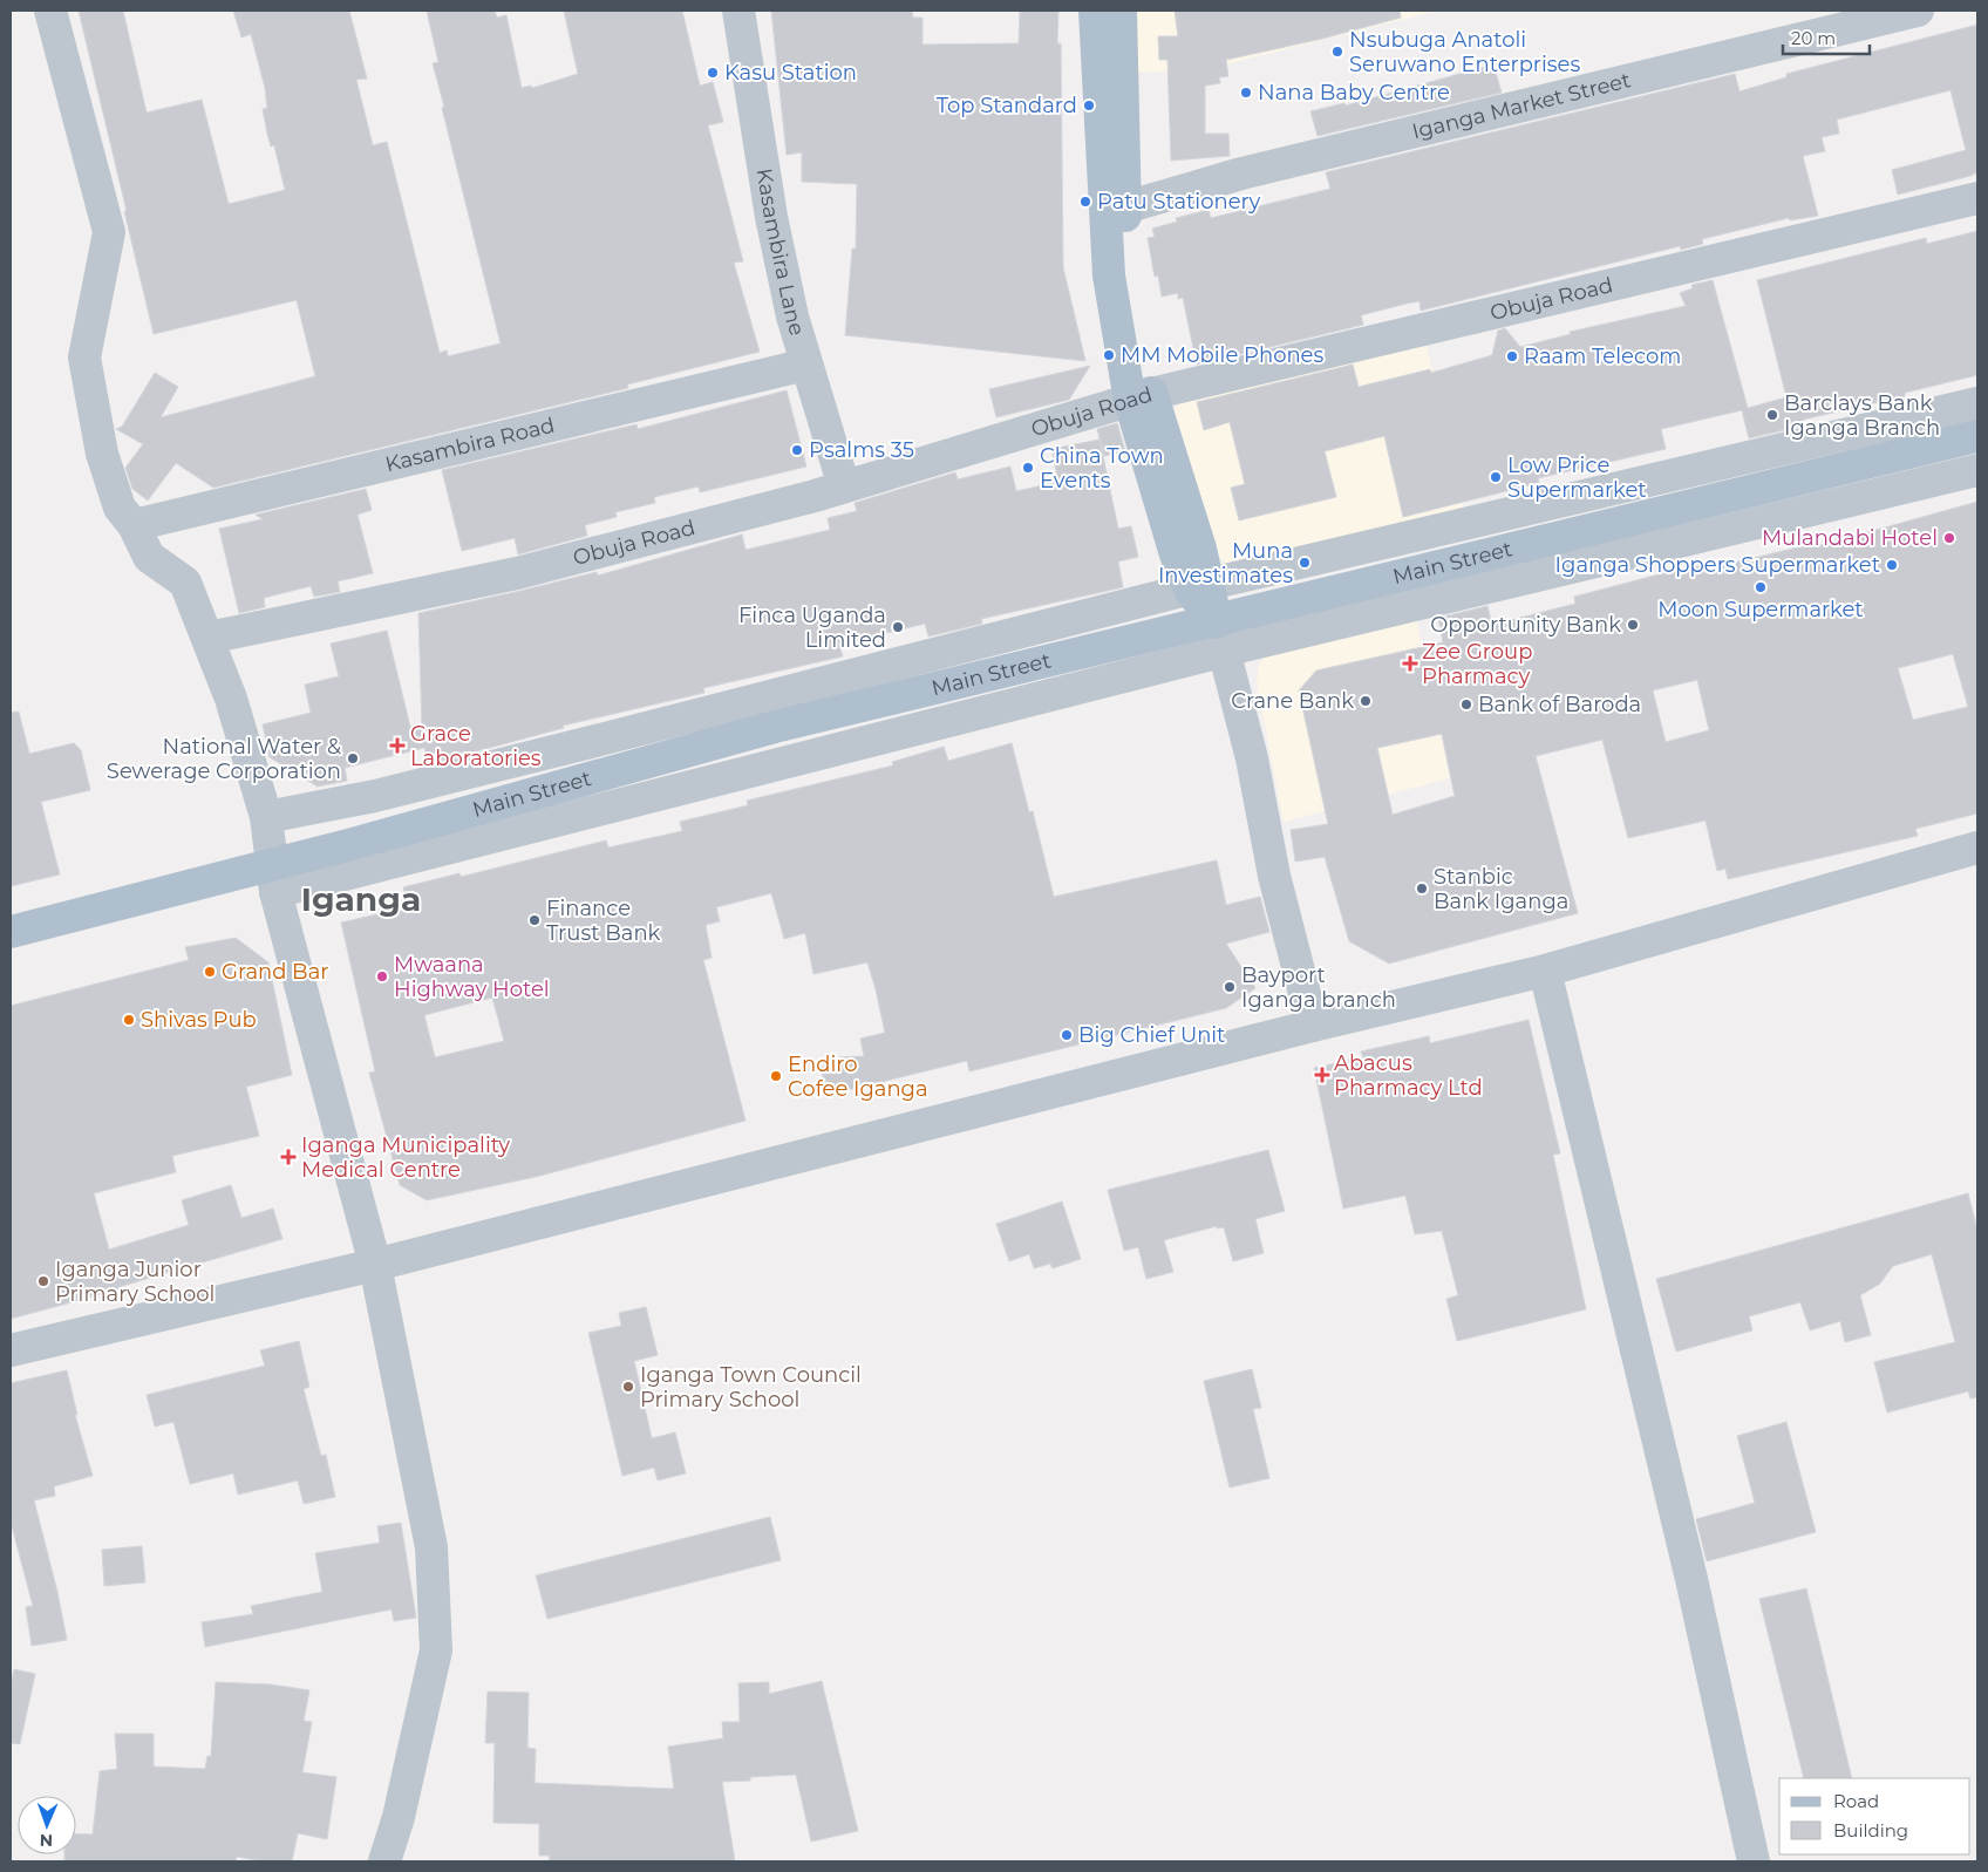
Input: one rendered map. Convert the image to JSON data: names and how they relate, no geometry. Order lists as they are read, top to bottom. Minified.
{"streets":{"main road":["Main Street"],"street":["Iganga Market Street","Kasambira Lane","Obuja Road","Kasambira Road"]},"crossings":[["Kasambira Lane","Obuja Road"],["Kasambira Lane","Kasambira Road"]],"districts":["Iganga"],"places":{"other":["Nsubuga Anatoli Seruwano Enterprises","Kasu Station","Nana Baby Centre","Top Standard","Patu Stationery","MM Mobile Phones","Raam Telecom","Barclays Bank Iganga Branch","Psalms 35","China Town Events","Low Price Supermarket","Mulandabi Hotel","Muna Investimates","Iganga Shoppers Supermarket","Moon Supermarket","Opportunity Bank","Finca Uganda Limited","Crane Bank","Bank of Baroda","National Water & Sewerage Corporation","Stanbic Bank Iganga","Finance Trust Bank","Grand Bar","Mwaana Highway Hotel","Bayport Iganga branch","Shivas Pub","Big Chief Unit","Endiro Cofee Iganga","Iganga Junior Primary School","Iganga Town Council Primary School"],"health":["Zee Group Pharmacy","Grace Laboratories","Abacus Pharmacy Ltd","Iganga Municipality Medical Centre"]},"legend":["Road","Building"],"scale_bar":"20 m","north":"bottom"}
